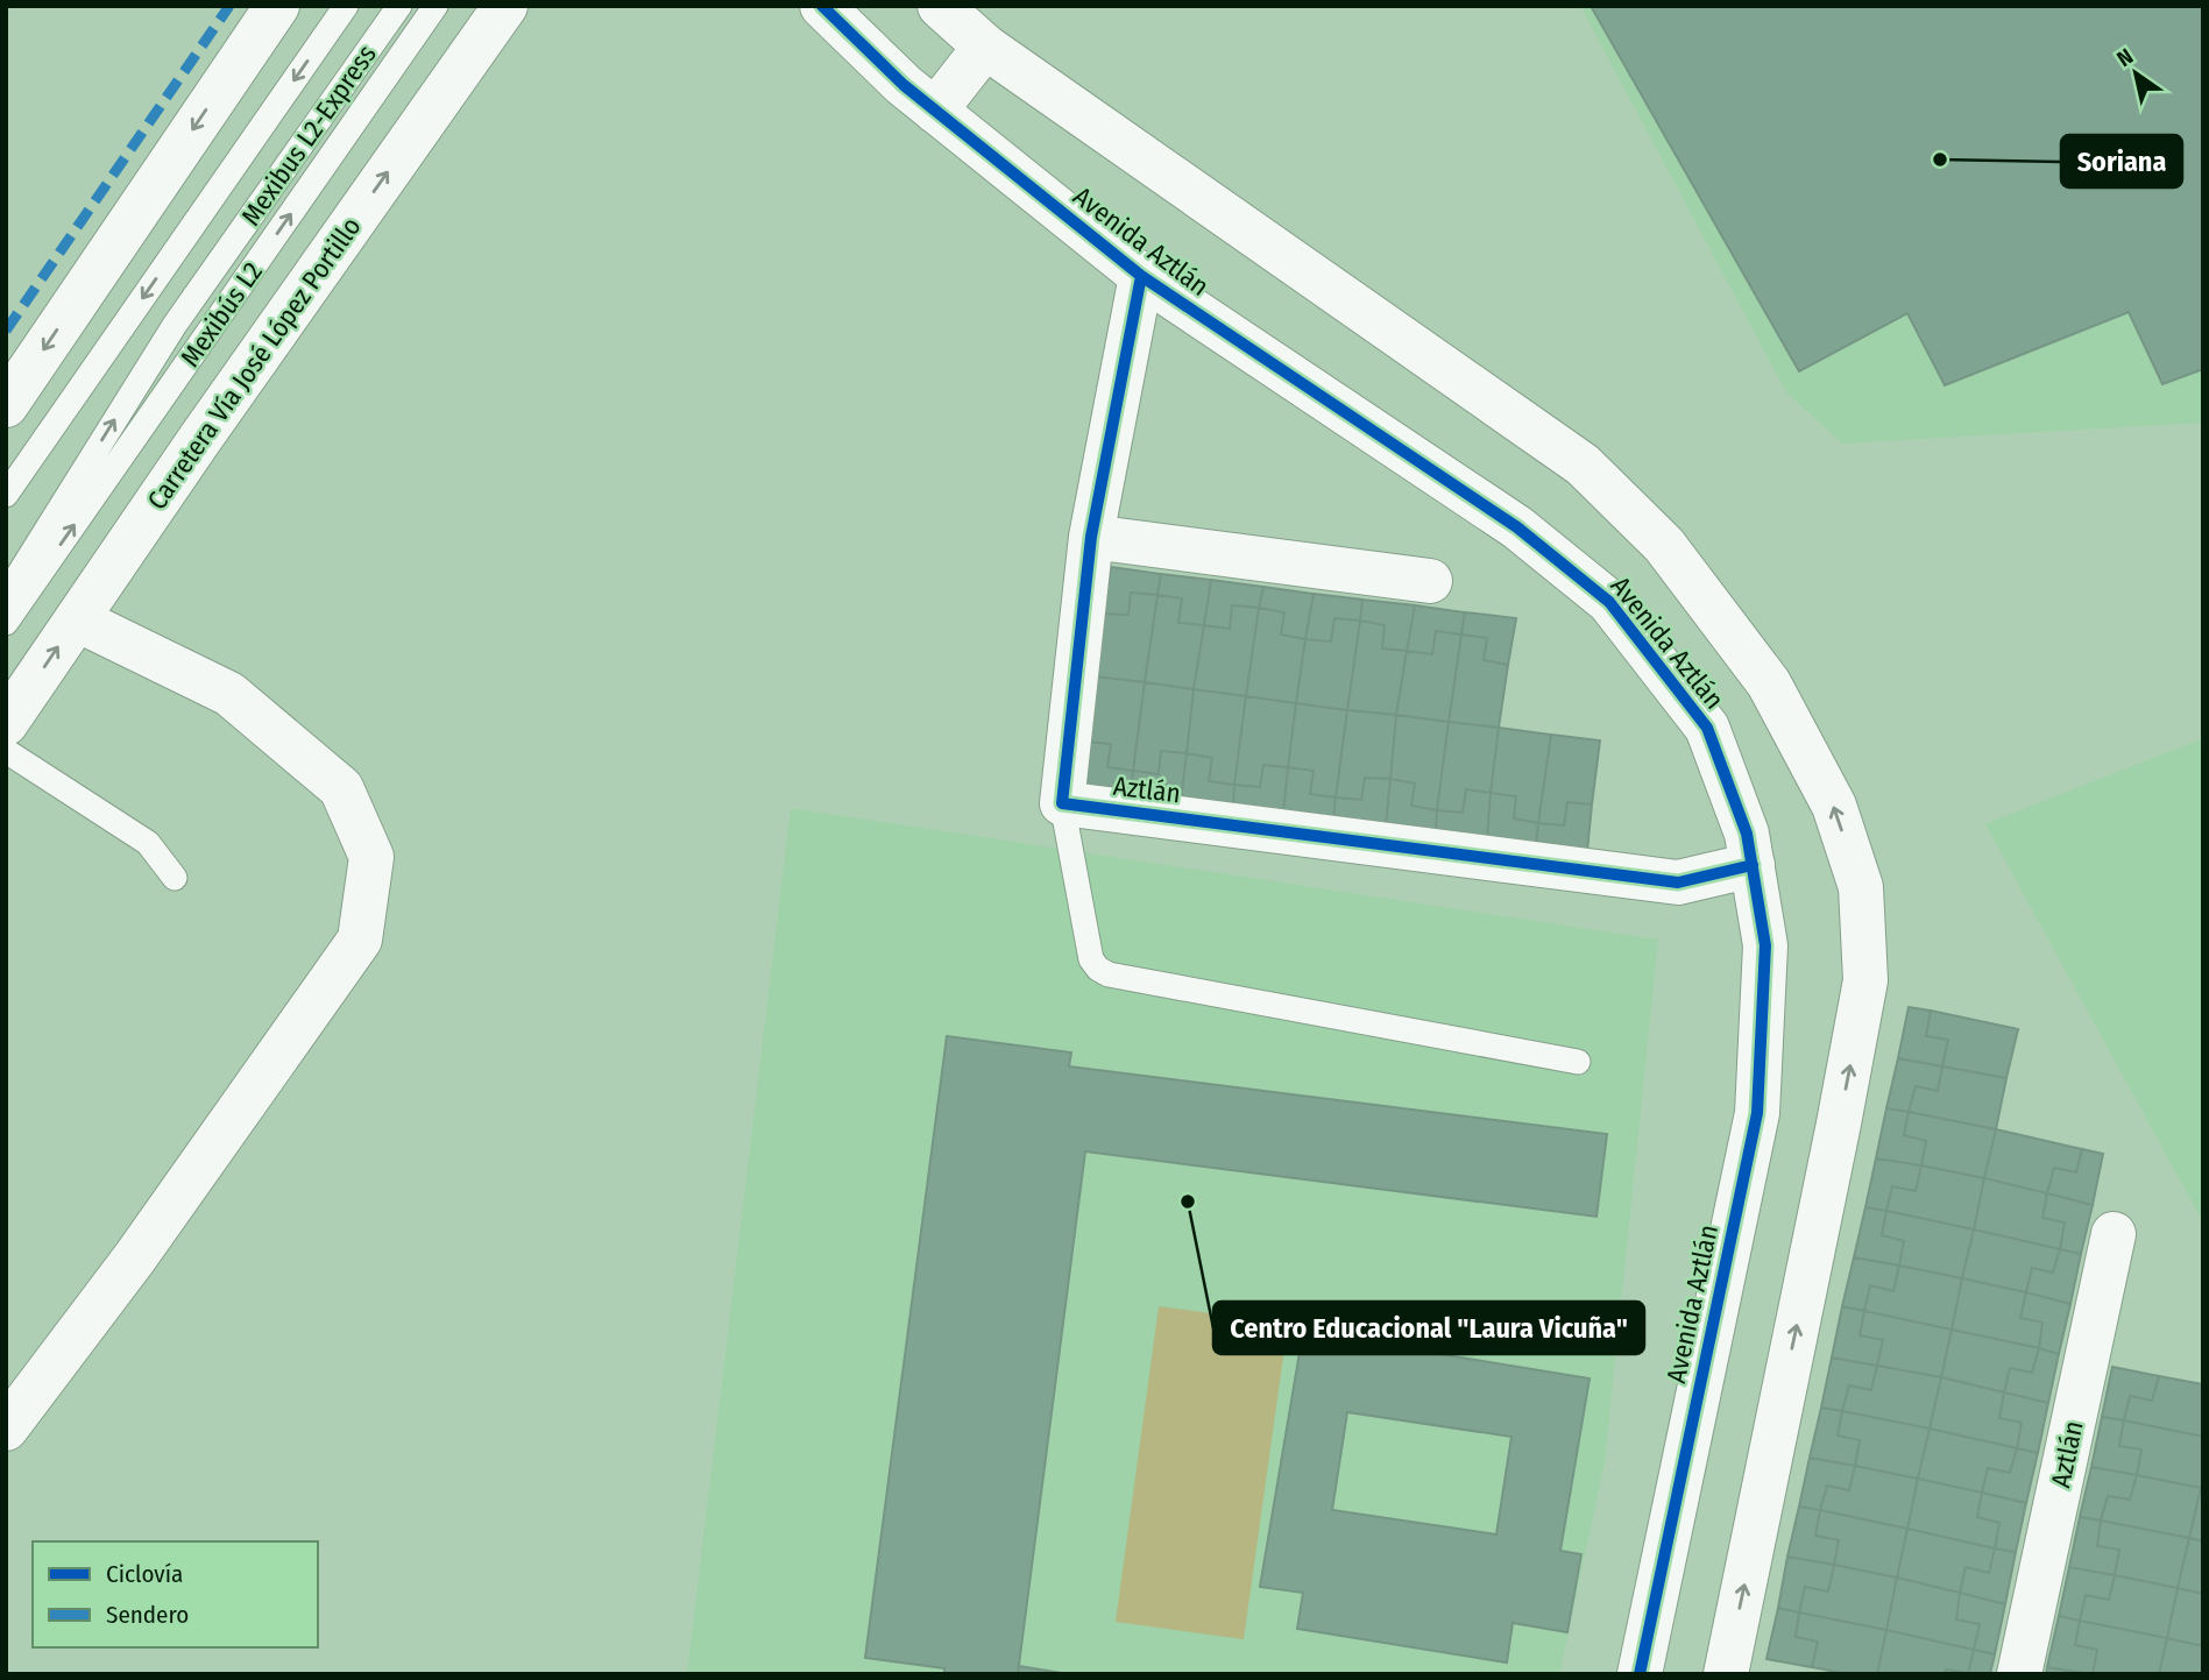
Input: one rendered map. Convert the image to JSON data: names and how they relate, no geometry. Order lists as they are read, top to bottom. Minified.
{"streets":{"street":["Avenida Aztlán","Carretera Vía José López Portillo","Aztlán"],"lane":["Mexibus L2-Express","Mexibús L2"]},"crossings":[["Avenida Aztlán","Aztlán"]],"places":["Soriana","Centro Educacional \"Laura Vicuña\""],"legend":["Ciclovía","Sendero"],"north":"top left"}
